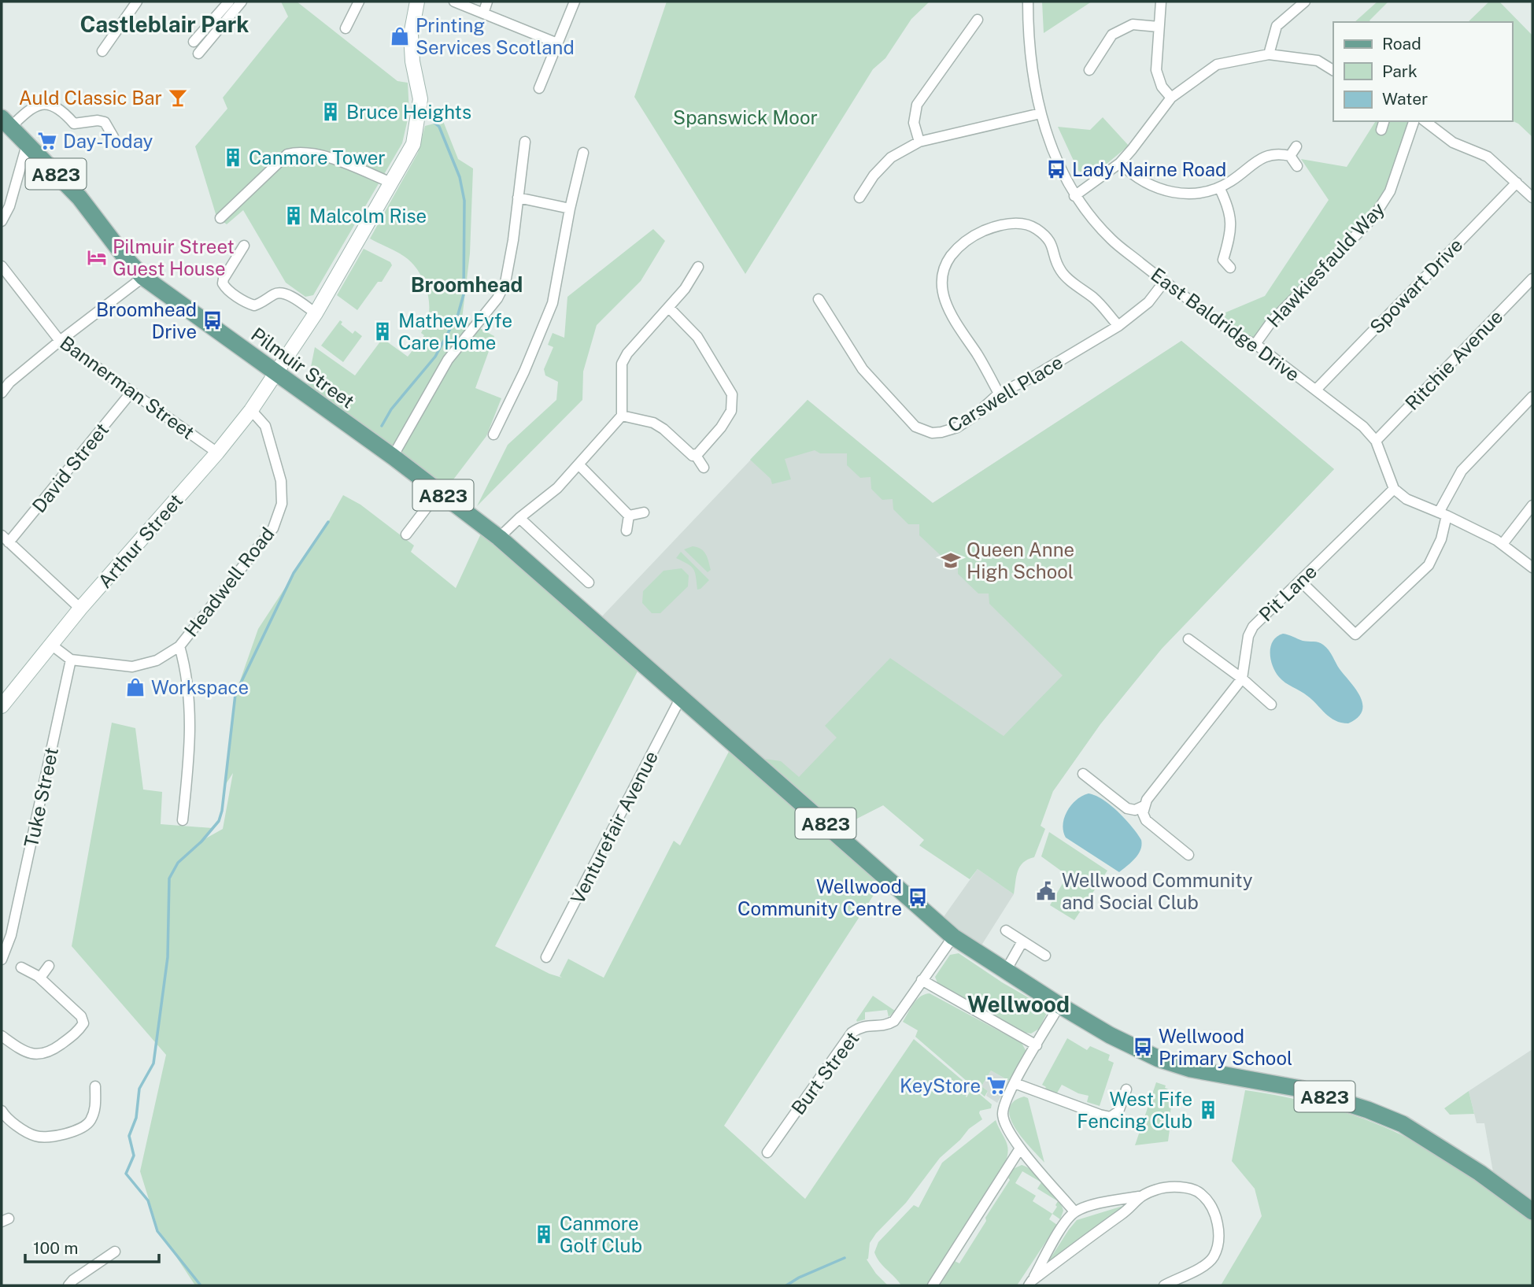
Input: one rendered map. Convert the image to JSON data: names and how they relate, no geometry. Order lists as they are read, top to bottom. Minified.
{"streets":{"main road":["A823","Pilmuir Street"],"street":["Hawkiesfauld Way","Spowart Drive","East Baldridge Drive","Ritchie Avenue","Bannerman Street","Carswell Place","David Street","Arthur Street","Headwell Road","Pit Lane","Tuke Street","Venturefair Avenue","Burt Street"]},"crossings":[["A823","Pilmuir Street"],["A823","Venturefair Avenue"],["A823","Burt Street"],["Hawkiesfauld Way","East Baldridge Drive"],["Spowart Drive","East Baldridge Drive"],["East Baldridge Drive","Ritchie Avenue"],["East Baldridge Drive","Carswell Place"],["East Baldridge Drive","Pit Lane"],["Pilmuir Street","Arthur Street"],["Pilmuir Street","Venturefair Avenue"],["Bannerman Street","David Street"],["Bannerman Street","Arthur Street"],["Arthur Street","Headwell Road"],["Headwell Road","Tuke Street"]],"districts":["Castleblair Park","Broomhead","Wellwood"],"parks":["Spanswick Moor"],"places":{"shop":["Printing Services Scotland","Workspace"],"bar":["Auld Classic Bar"],"building":["Bruce Heights","Canmore Tower","Malcolm Rise","Mathew Fyfe Care Home","West Fife Fencing Club","Canmore Golf Club"],"supermarket":["Day-Today","KeyStore"],"bus stop":["Lady Nairne Road","Broomhead Drive","Wellwood Community Centre","Wellwood Primary School"],"hotel":["Pilmuir Street Guest House"],"school or university":["Queen Anne High School"],"public building":["Wellwood Community and Social Club"]},"legend":["Road","Park","Water"],"scale_bar":"100 m"}
